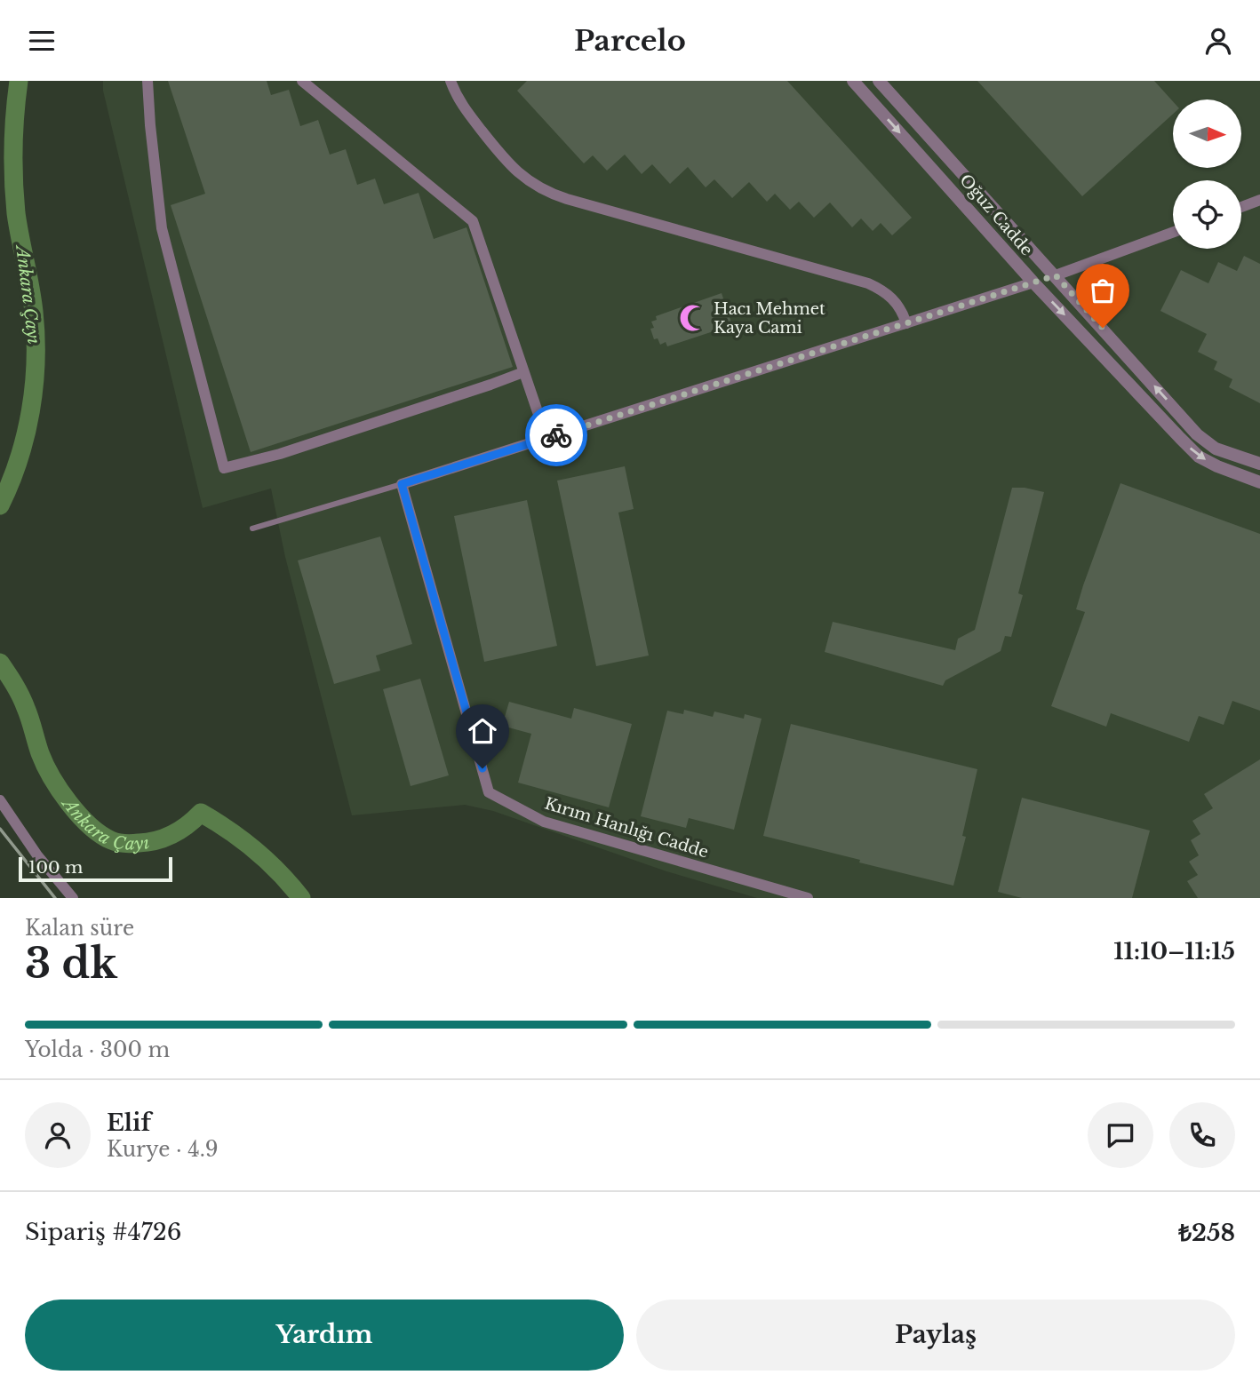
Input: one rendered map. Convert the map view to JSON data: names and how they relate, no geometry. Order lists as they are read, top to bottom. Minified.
{"streets":{"street":["Oğuz Cadde","Kırım Hanlığı Cadde"]},"water":["Ankara Çayı"],"places":{"mosque":["Hacı Mehmet Kaya Cami"]},"scale_bar":"100 m","north":"right","page":{"header":"Parcelo","scale":"100 m","heading":["3 dk","Kalan süre","11:10–11:15"],"panel":["Elif","Kurye · 4.9","Sipariş #4726","₺258"],"bar":"Yolda · 300 m","buttons":["Yardım","Paylaş"]}}
